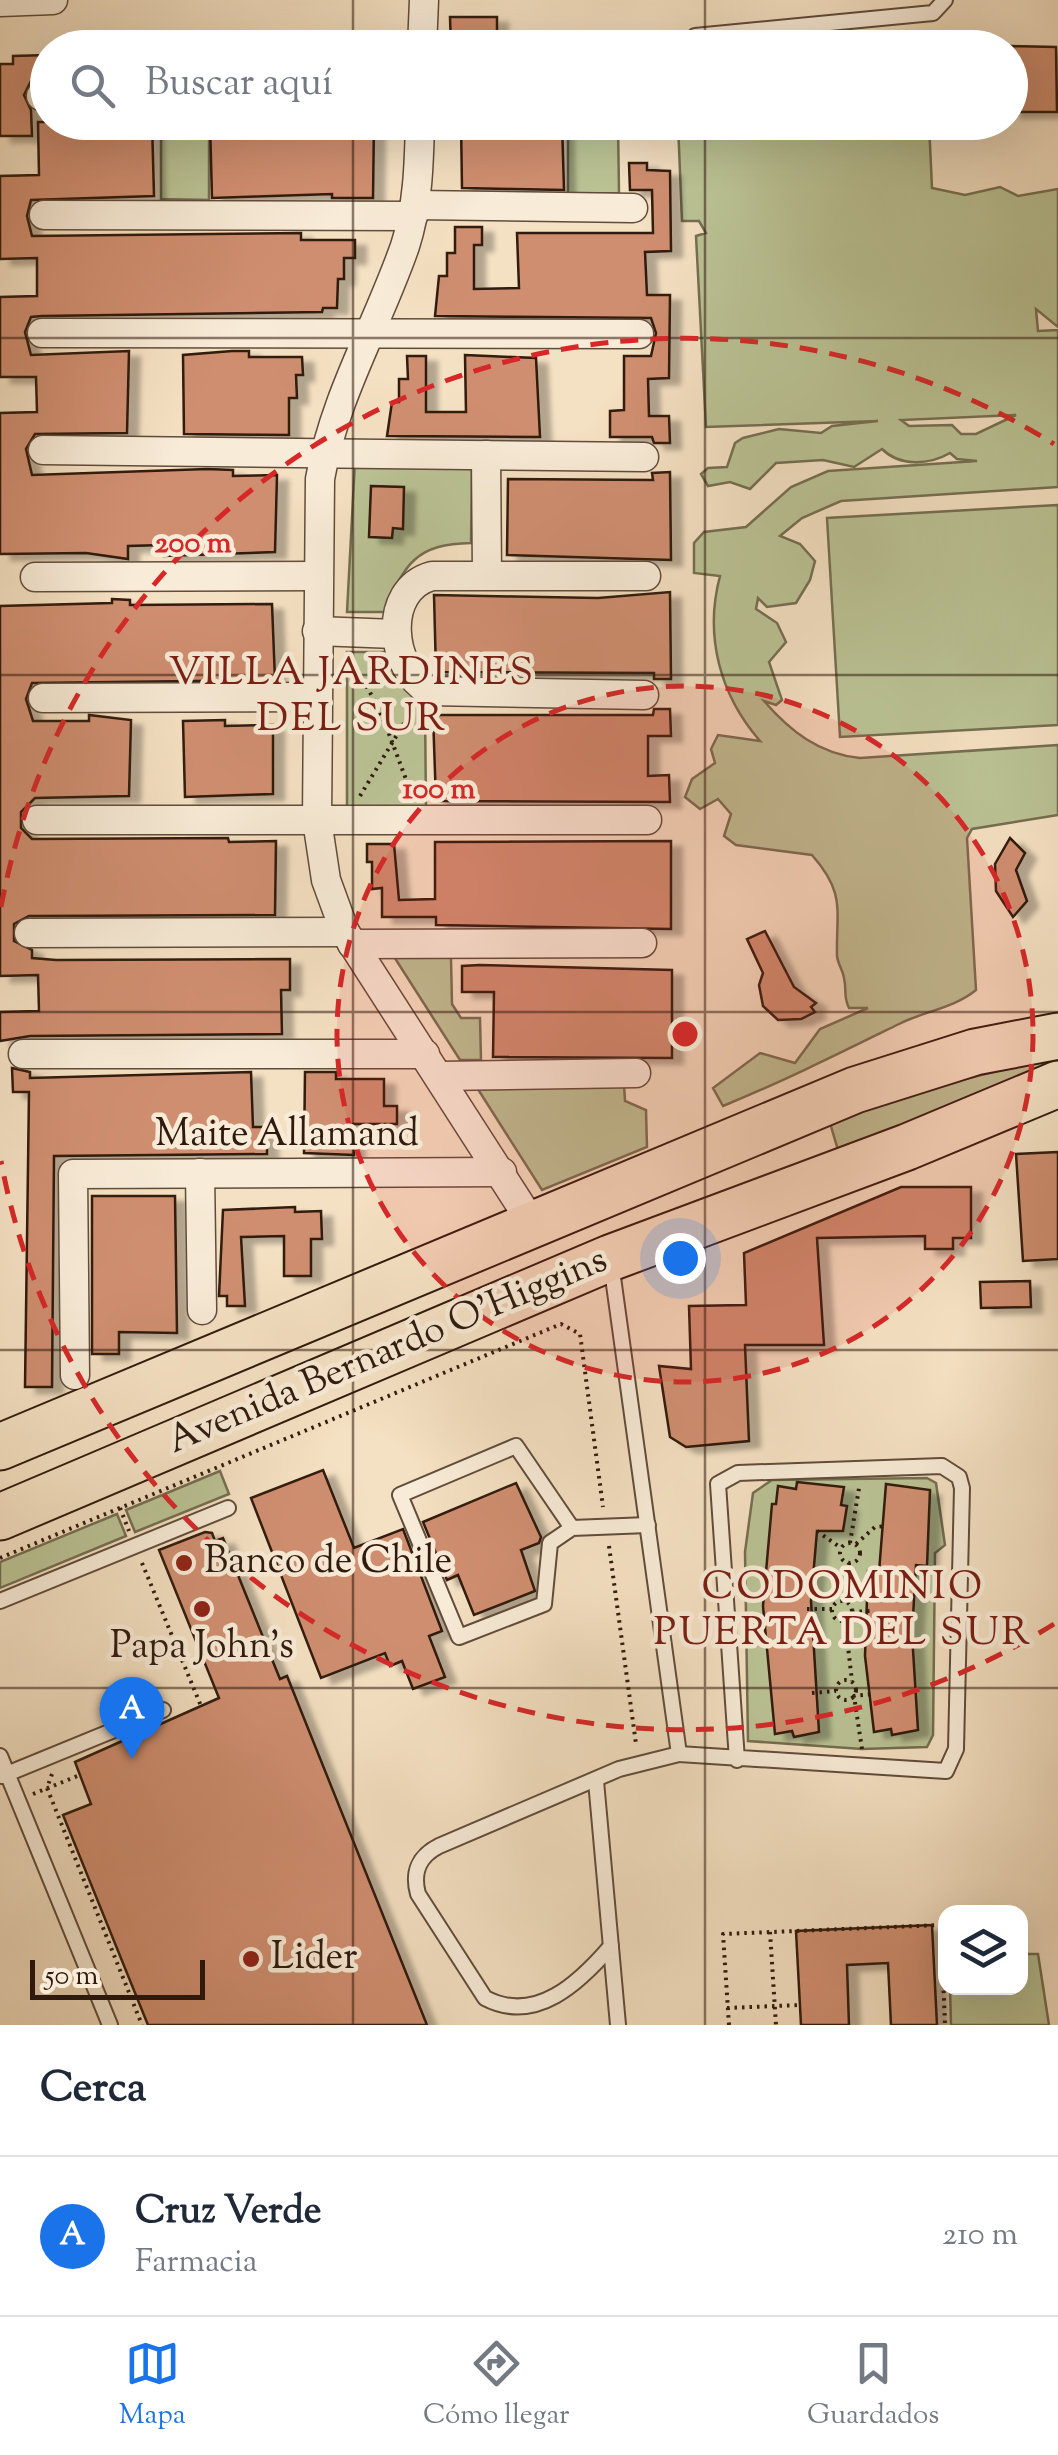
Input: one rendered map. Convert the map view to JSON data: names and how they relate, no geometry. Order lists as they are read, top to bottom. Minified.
{"streets":{"main road":["Avenida Bernardo O'Higgins"],"street":["Maite Allamand"]},"districts":["VILLA JARDINES DEL SUR","CODOMINIO PUERTA DEL SUR"],"places":["Banco de Chile","Papa John's","Lider"],"scale_bar":"50 m","page":{"search":"Buscar aquí","pins":"A","scale":"50 m","heading":"Cerca","list":[{"mark":"A","name":"Cruz Verde","note":"Farmacia","value":"210 m"}],"nav":["Mapa","Cómo llegar","Guardados"]},"rings":["200 m","100 m"]}
